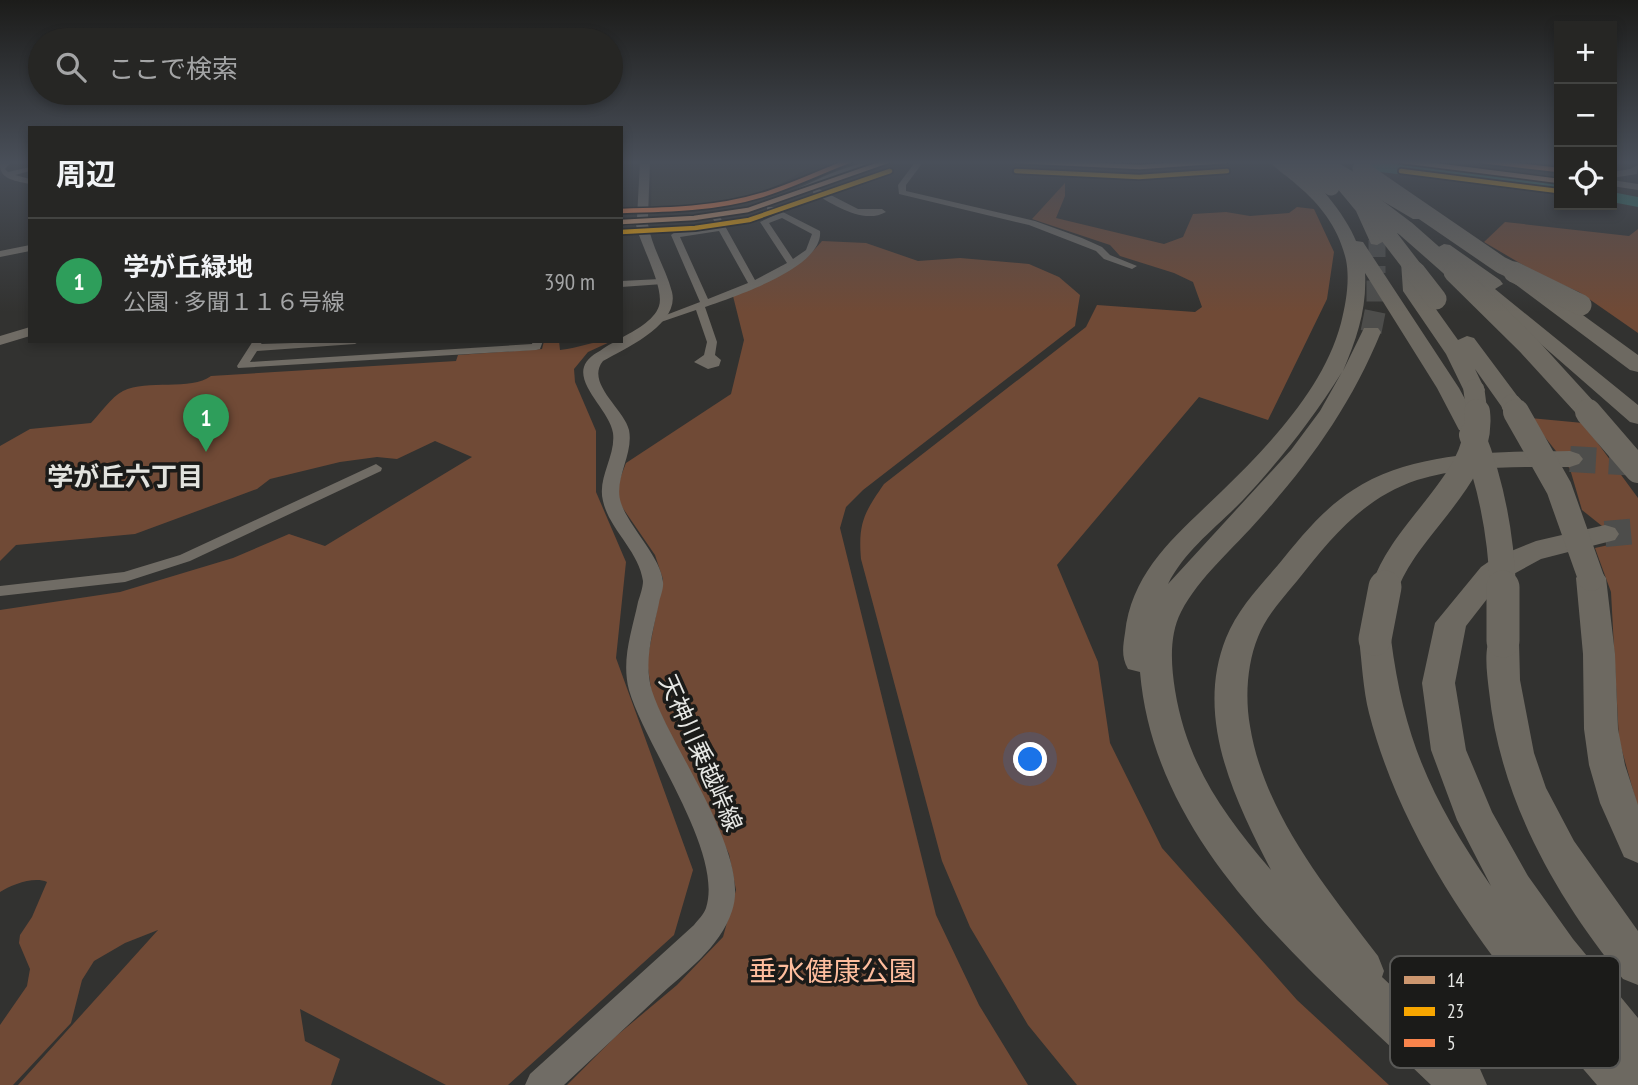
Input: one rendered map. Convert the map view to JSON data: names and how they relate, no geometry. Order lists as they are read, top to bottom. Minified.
{"streets":{"street":["天神川乗越峠線"]},"districts":["学が丘六丁目"],"parks":["垂水健康公園"],"lines":["transit line 14","transit line 23"],"legend":["14","23","5"],"page":{"map_buttons":["+","−"],"search":"ここで検索","heading":"周辺","list":[{"mark":"1","name":"学が丘緑地","note":"公園 · 多聞１１６号線","value":"390 m"}],"pins":"1"}}
